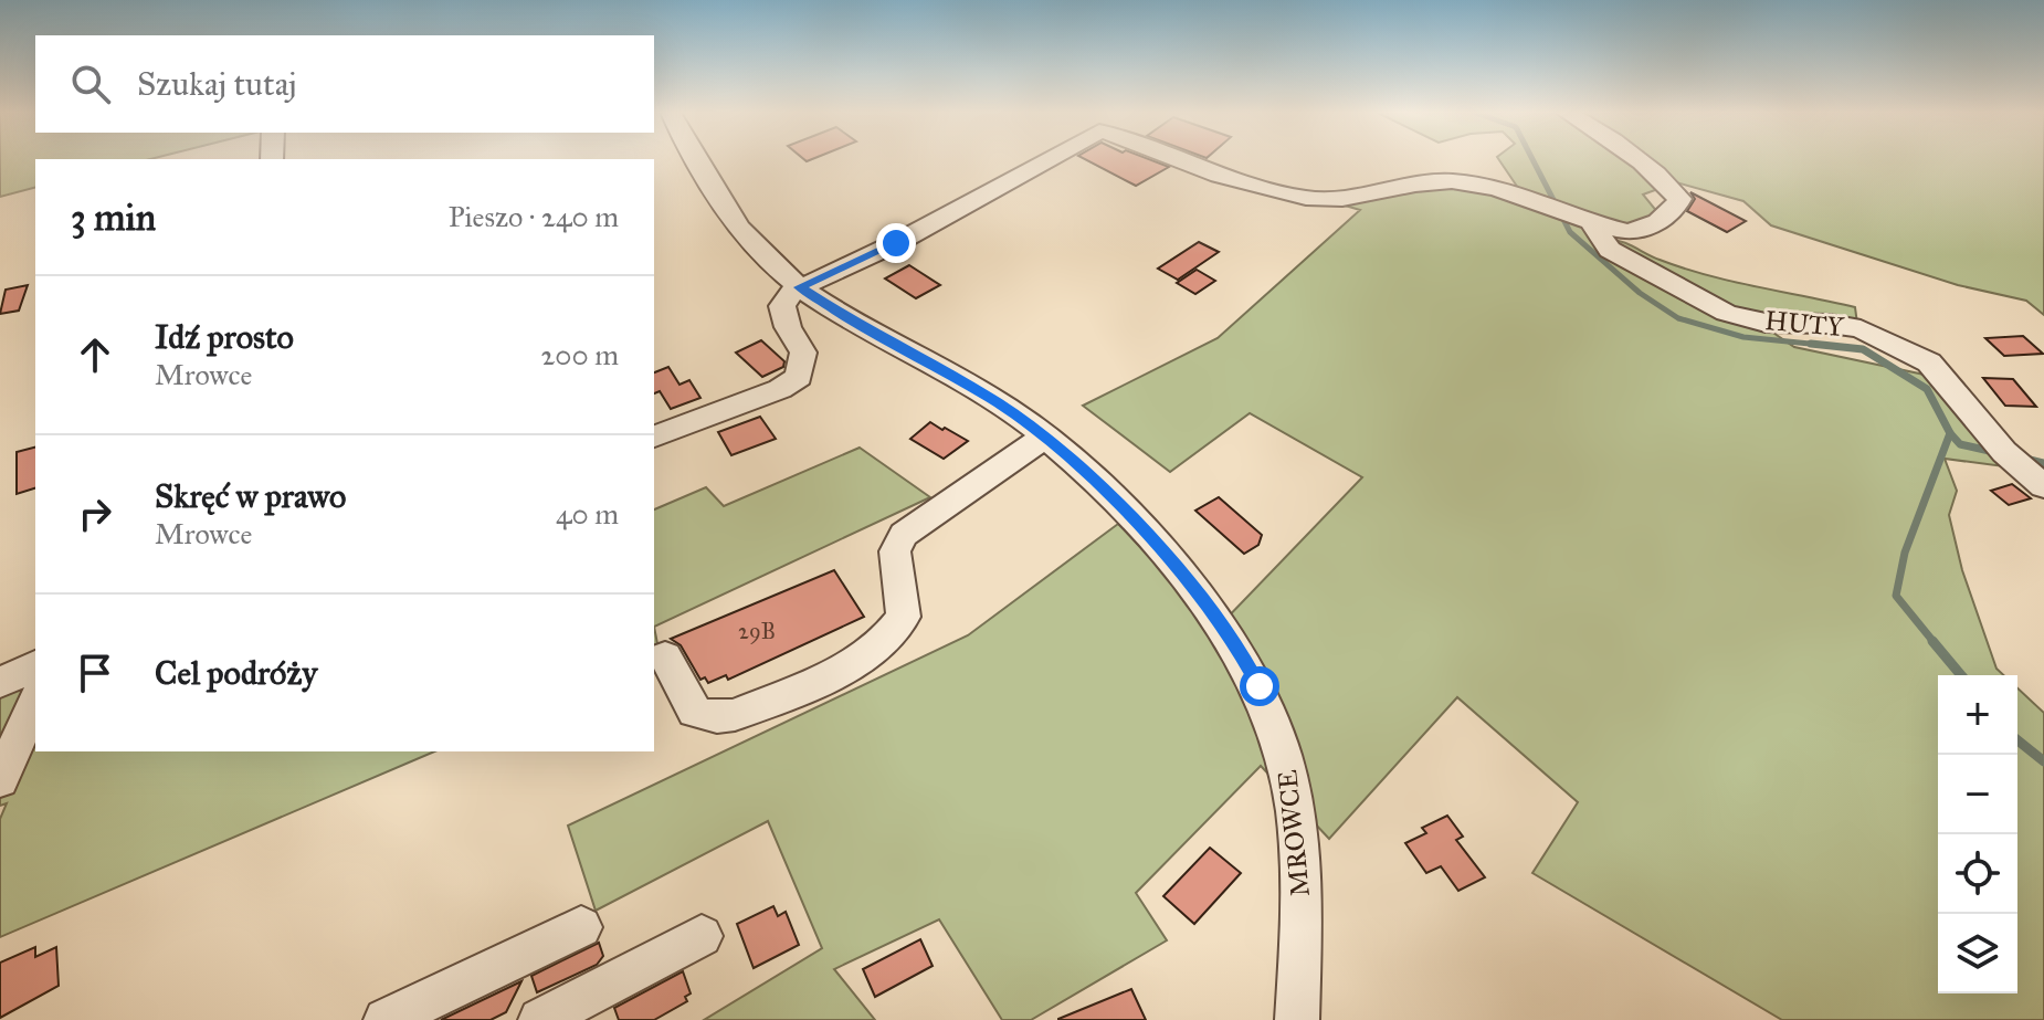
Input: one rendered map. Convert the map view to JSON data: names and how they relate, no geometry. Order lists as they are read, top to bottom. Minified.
{"streets":{"street":["HUTY","MROWCE"]},"house_numbers":["29B"],"page":{"search":"Szukaj tutaj","heading":["3 min","Pieszo · 240 m"],"list":[["Idź prosto","Mrowce","200 m"],["Skręć w prawo","Mrowce","40 m"],"Cel podróży"],"map_buttons":["+","−"]}}
